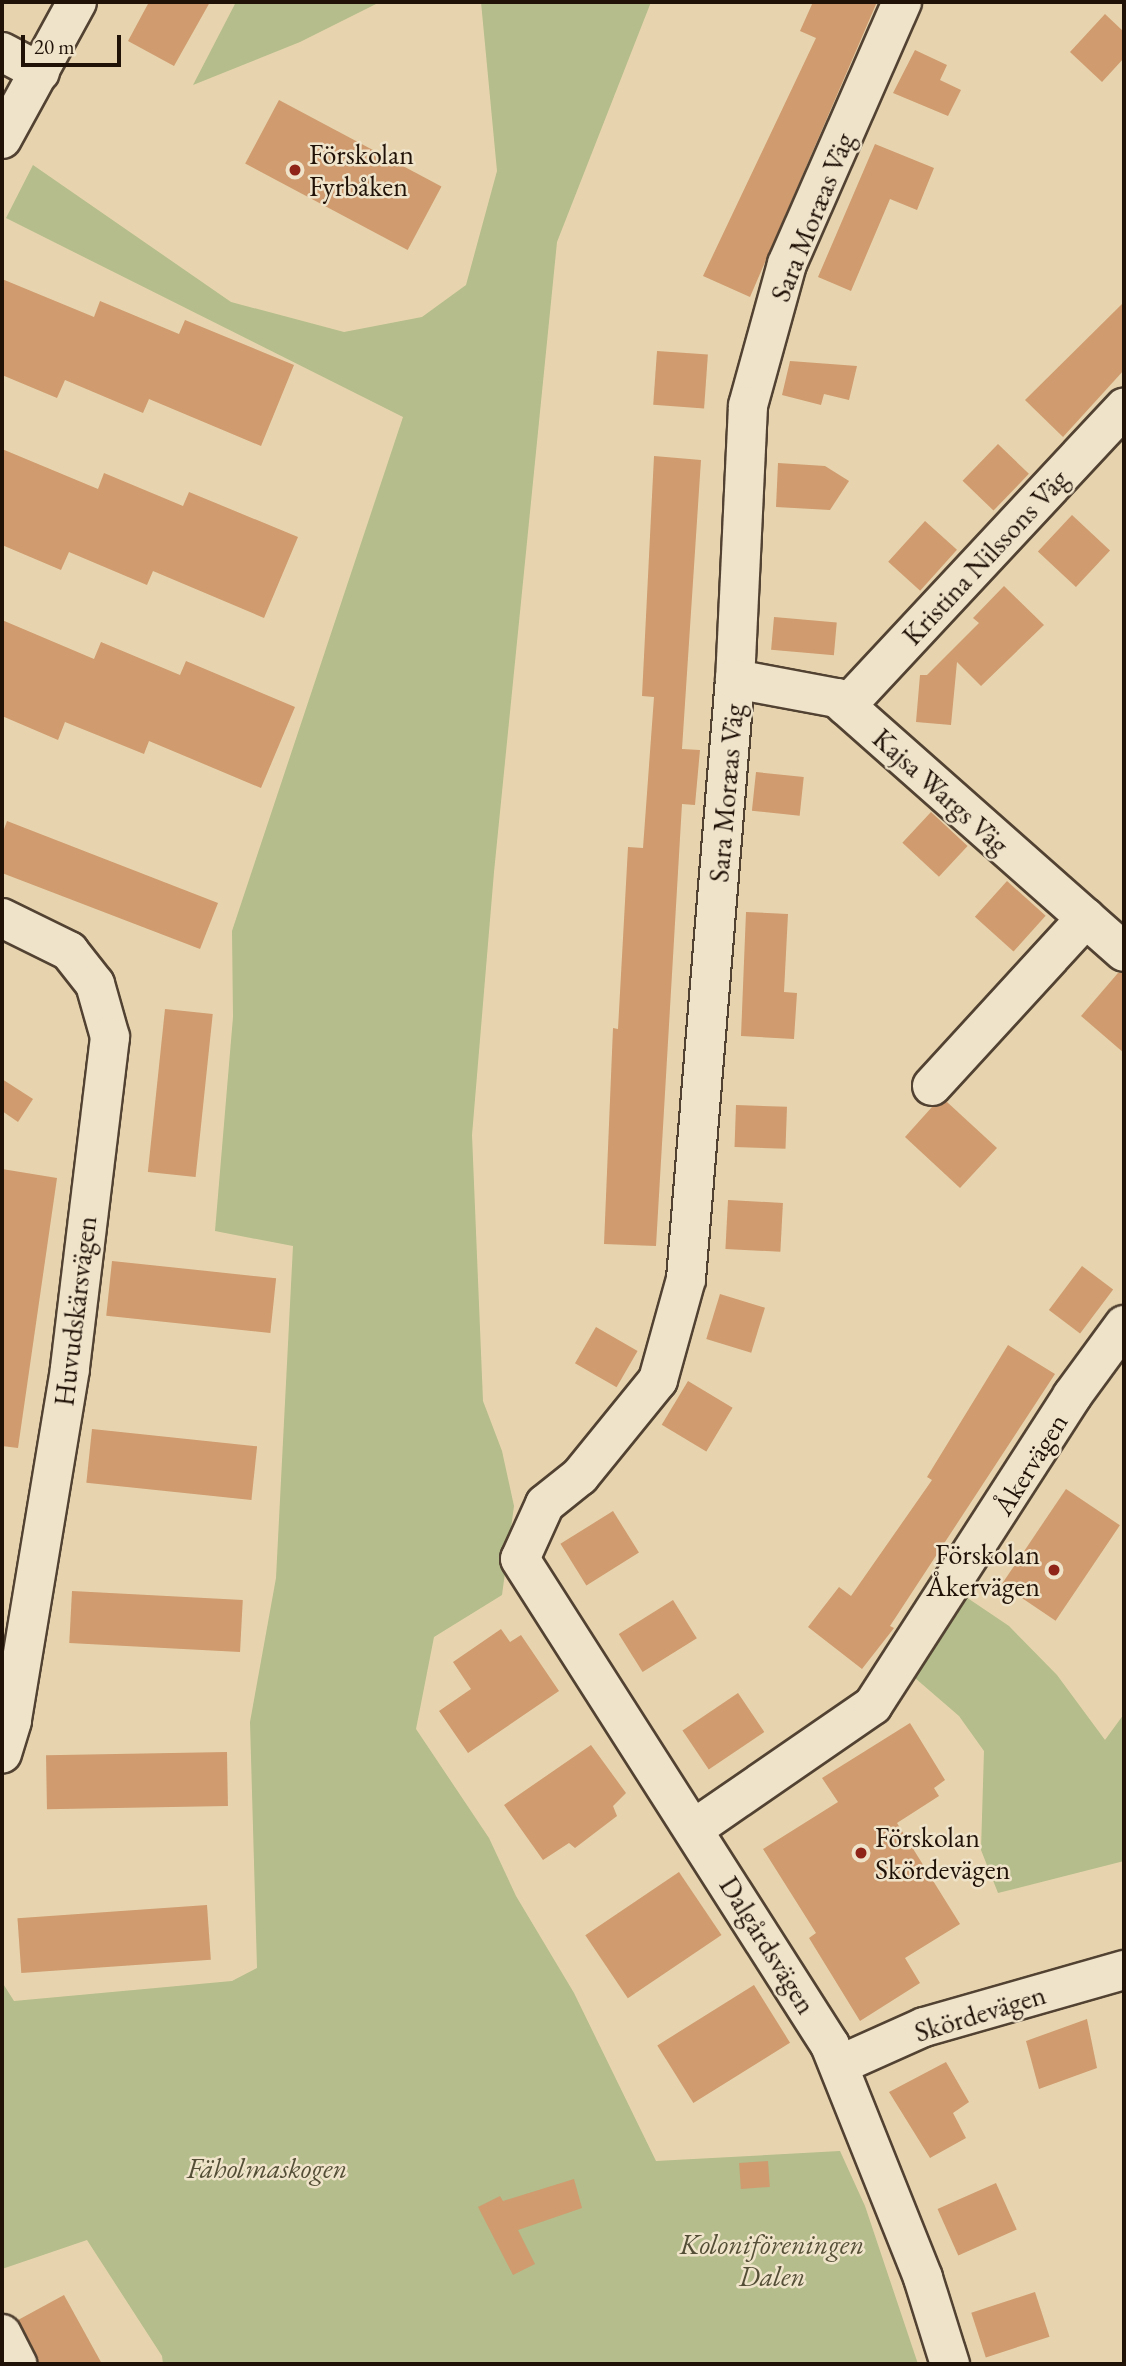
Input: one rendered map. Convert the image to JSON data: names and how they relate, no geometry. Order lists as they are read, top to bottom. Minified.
{"streets":{"street":["Sara Moræas Väg","Kristina Nilssons Väg","Kajsa Wargs Väg","Huvudskärsvägen","Åkervägen","Dalgårdsvägen","Skördevägen"]},"crossings":[["Sara Moræas Väg","Kajsa Wargs Väg"],["Sara Moræas Väg","Dalgårdsvägen"],["Kristina Nilssons Väg","Kajsa Wargs Väg"],["Åkervägen","Dalgårdsvägen"],["Dalgårdsvägen","Skördevägen"]],"parks":["Fäholmaskogen","Koloniföreningen Dalen"],"places":["Förskolan Fyrbåken","Förskolan Åkervägen","Förskolan Skördevägen"],"scale_bar":"20 m"}
